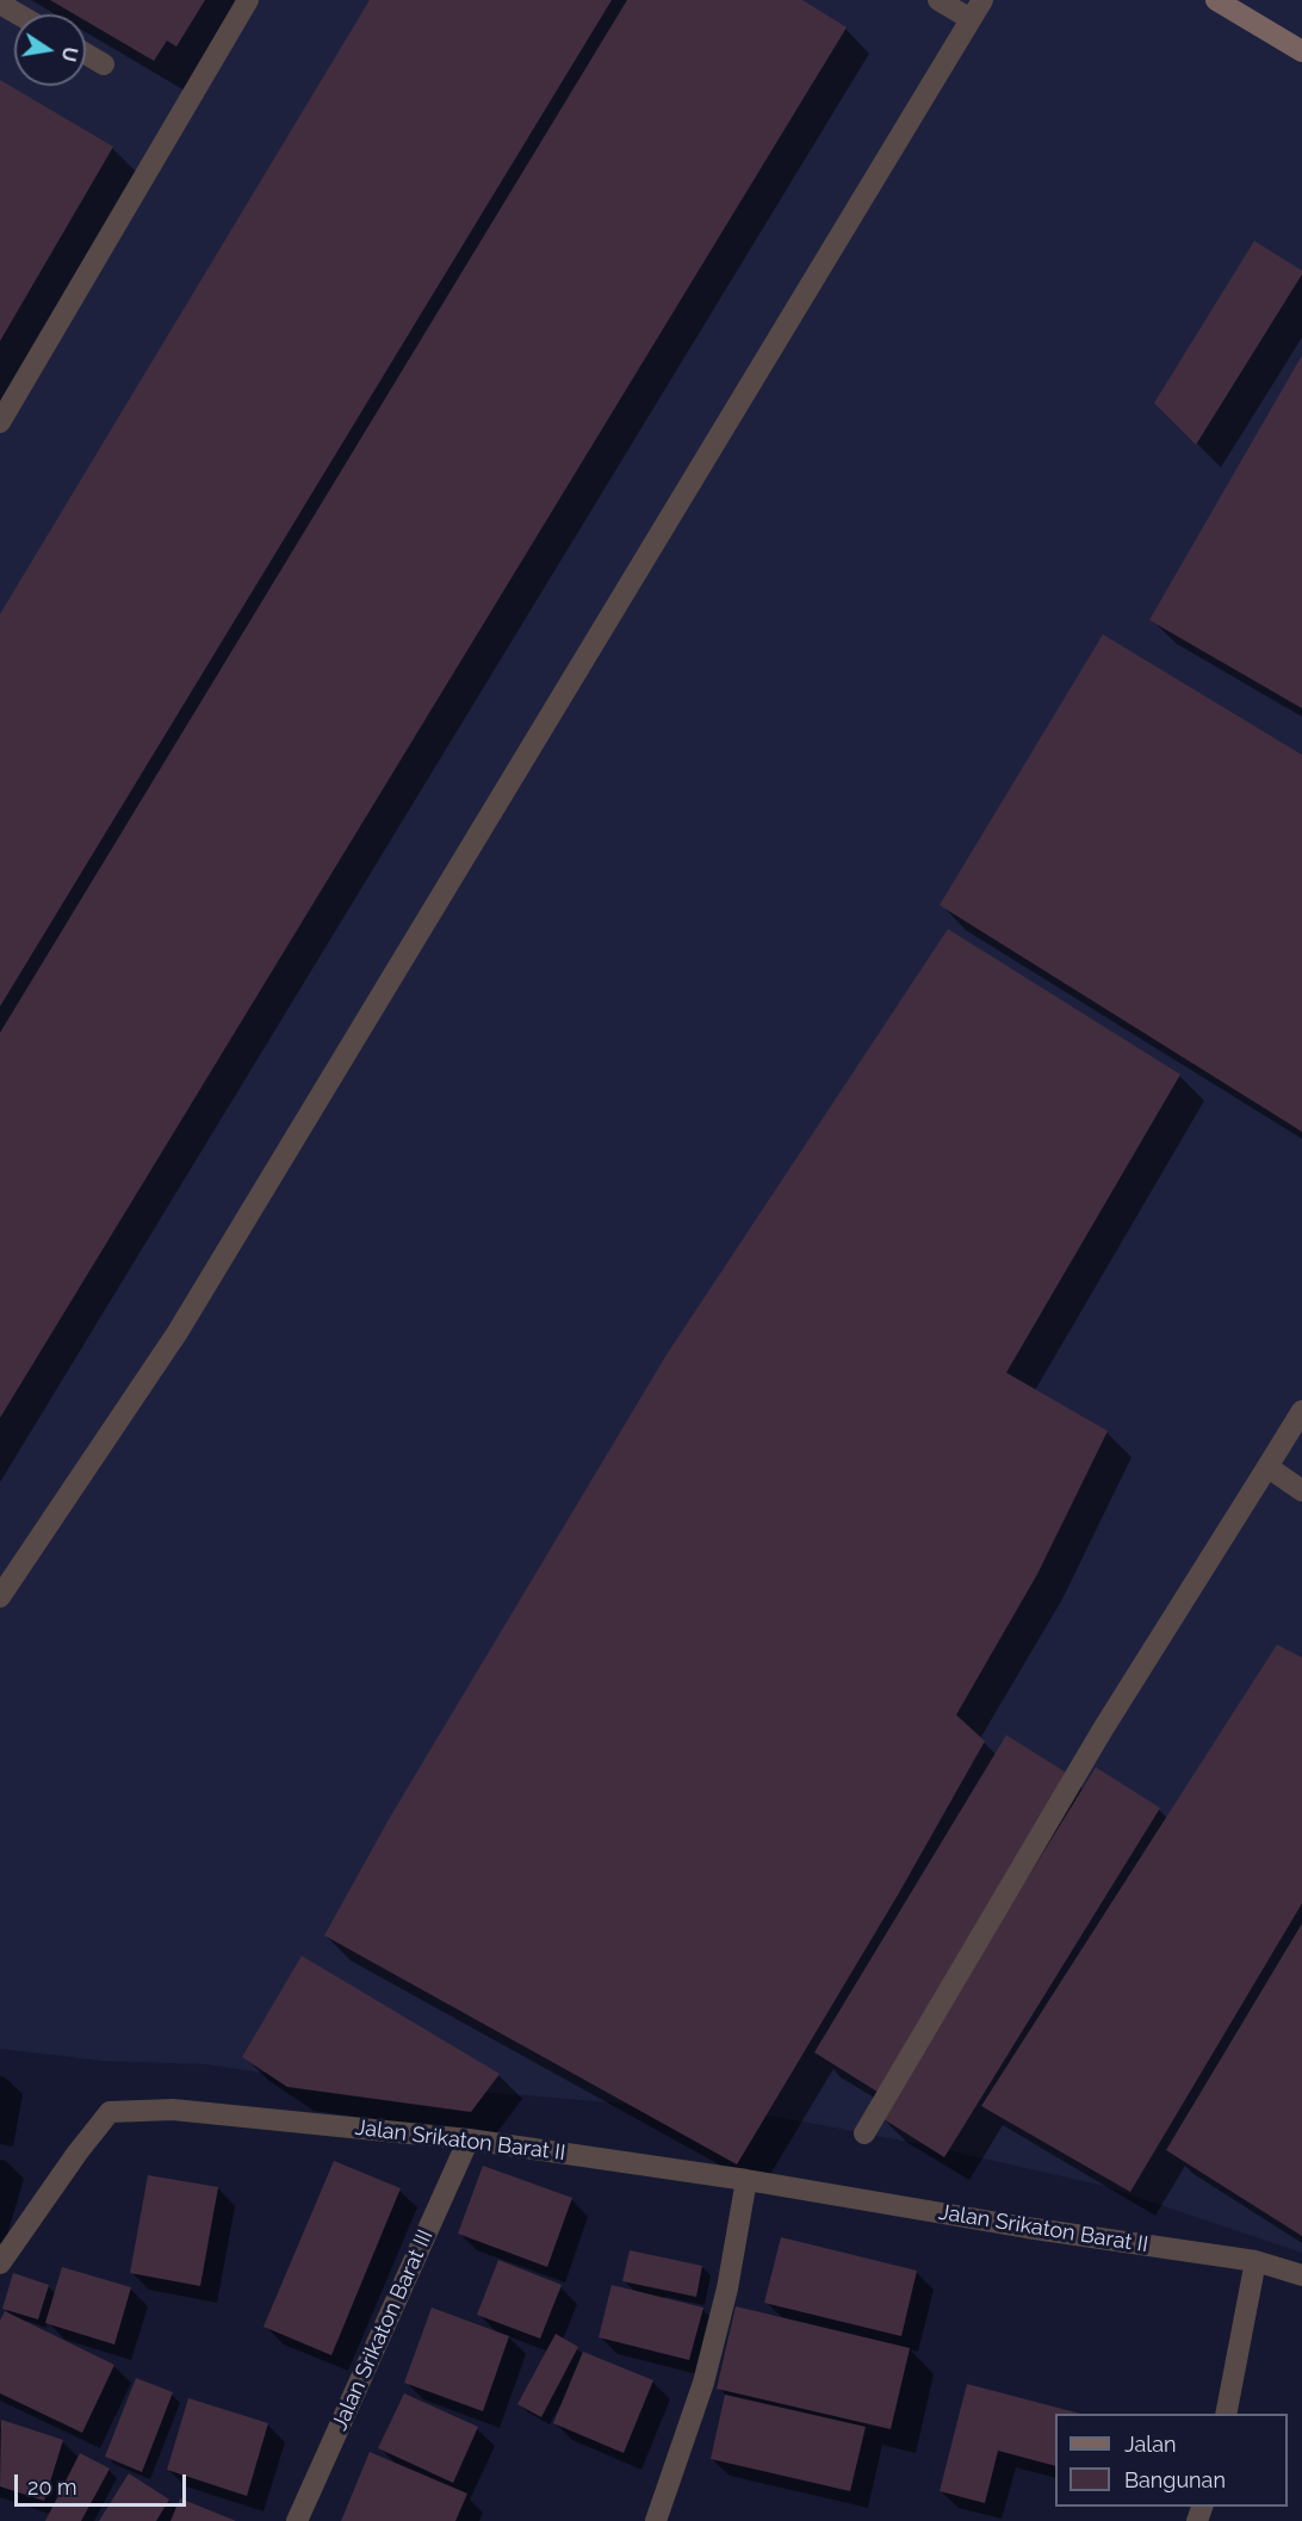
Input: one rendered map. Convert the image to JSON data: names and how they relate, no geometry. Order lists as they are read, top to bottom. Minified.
{"streets":{"street":["Jalan Srikaton Barat II","Jalan Srikaton Barat III"]},"crossings":[["Jalan Srikaton Barat II","Jalan Srikaton Barat III"]],"legend":["Jalan","Bangunan"],"scale_bar":"20 m","north":"right"}
